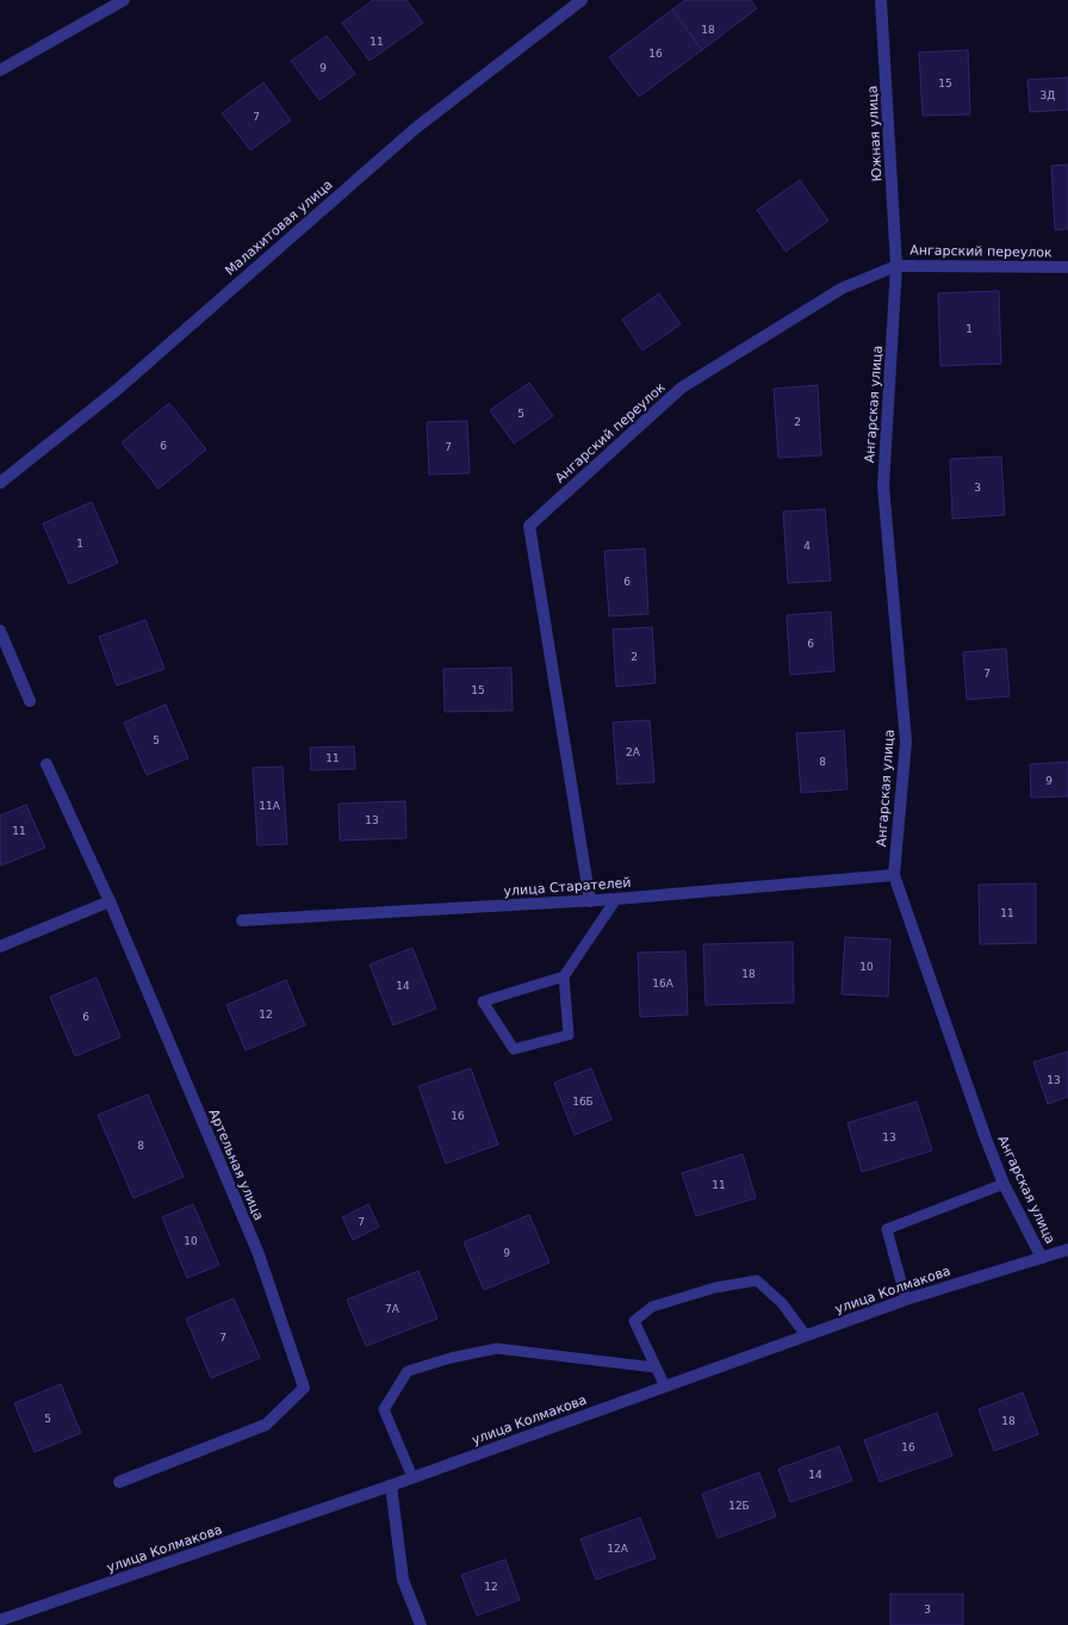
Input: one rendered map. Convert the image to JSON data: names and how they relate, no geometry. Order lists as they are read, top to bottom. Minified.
{"streets":{"street":["Южная улица","Малахитовая улица","Ангарский переулок","Ангарская улица","улица Старателей","Артельная улица","улица Колмакова"]},"crossings":[["Южная улица","Ангарский переулок"],["Южная улица","Ангарская улица"],["Ангарский переулок","Ангарская улица"],["Ангарский переулок","улица Старателей"],["Ангарская улица","улица Старателей"],["Ангарская улица","улица Колмакова"]],"house_numbers":["18","11","16","9","15","3Д","7","1","5","2","6","7","3","1","4","6","6","2","7","15","5","2А","11","8","9","11А","13","11","11","10","18","16А","14","12","6","13","16Б","16","13","8","11","7","10","9","7А","7","5","18","16","14","12Б","12А","12","3"]}
